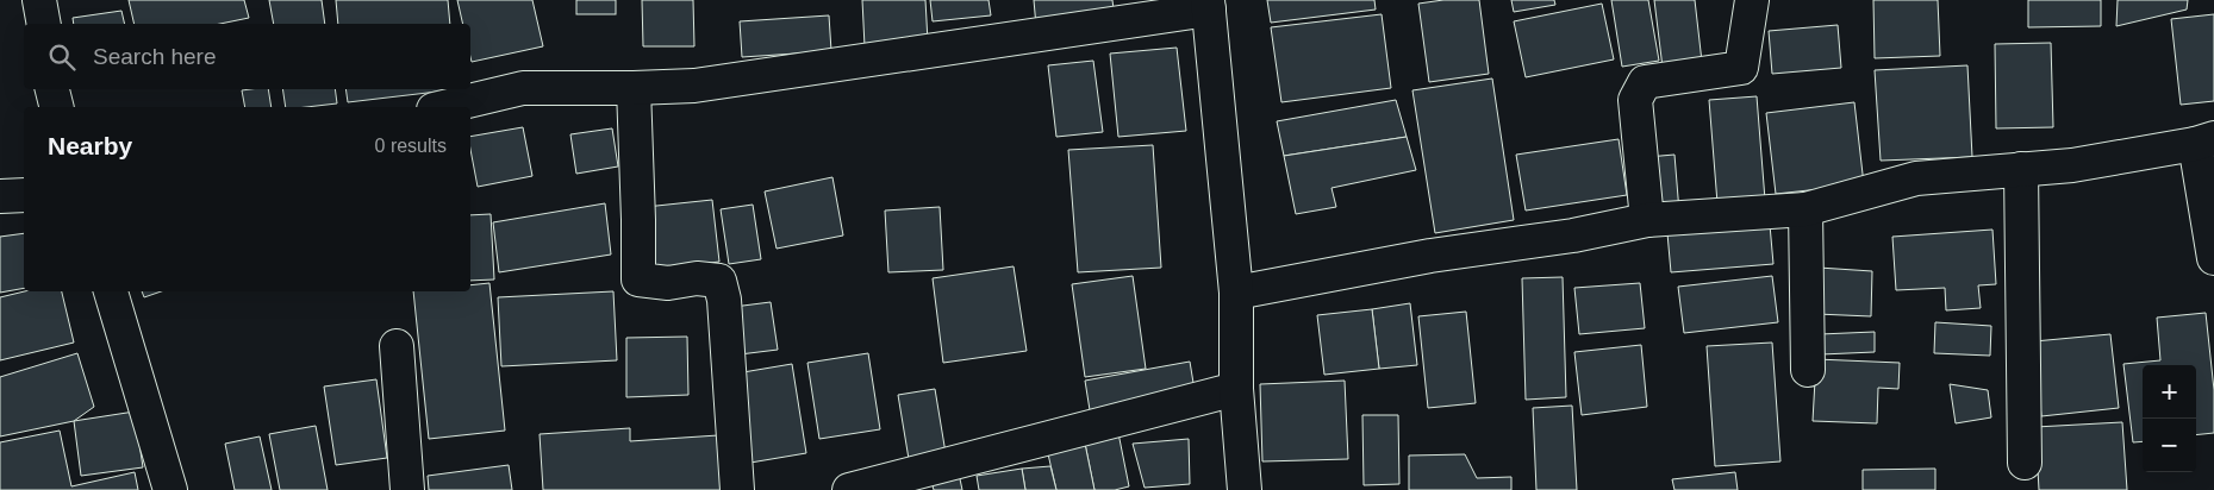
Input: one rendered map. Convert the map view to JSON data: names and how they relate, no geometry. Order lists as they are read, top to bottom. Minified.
{"page":{"search":"Search here","heading":["Nearby","0 results"],"map_buttons":["+","−"]}}
